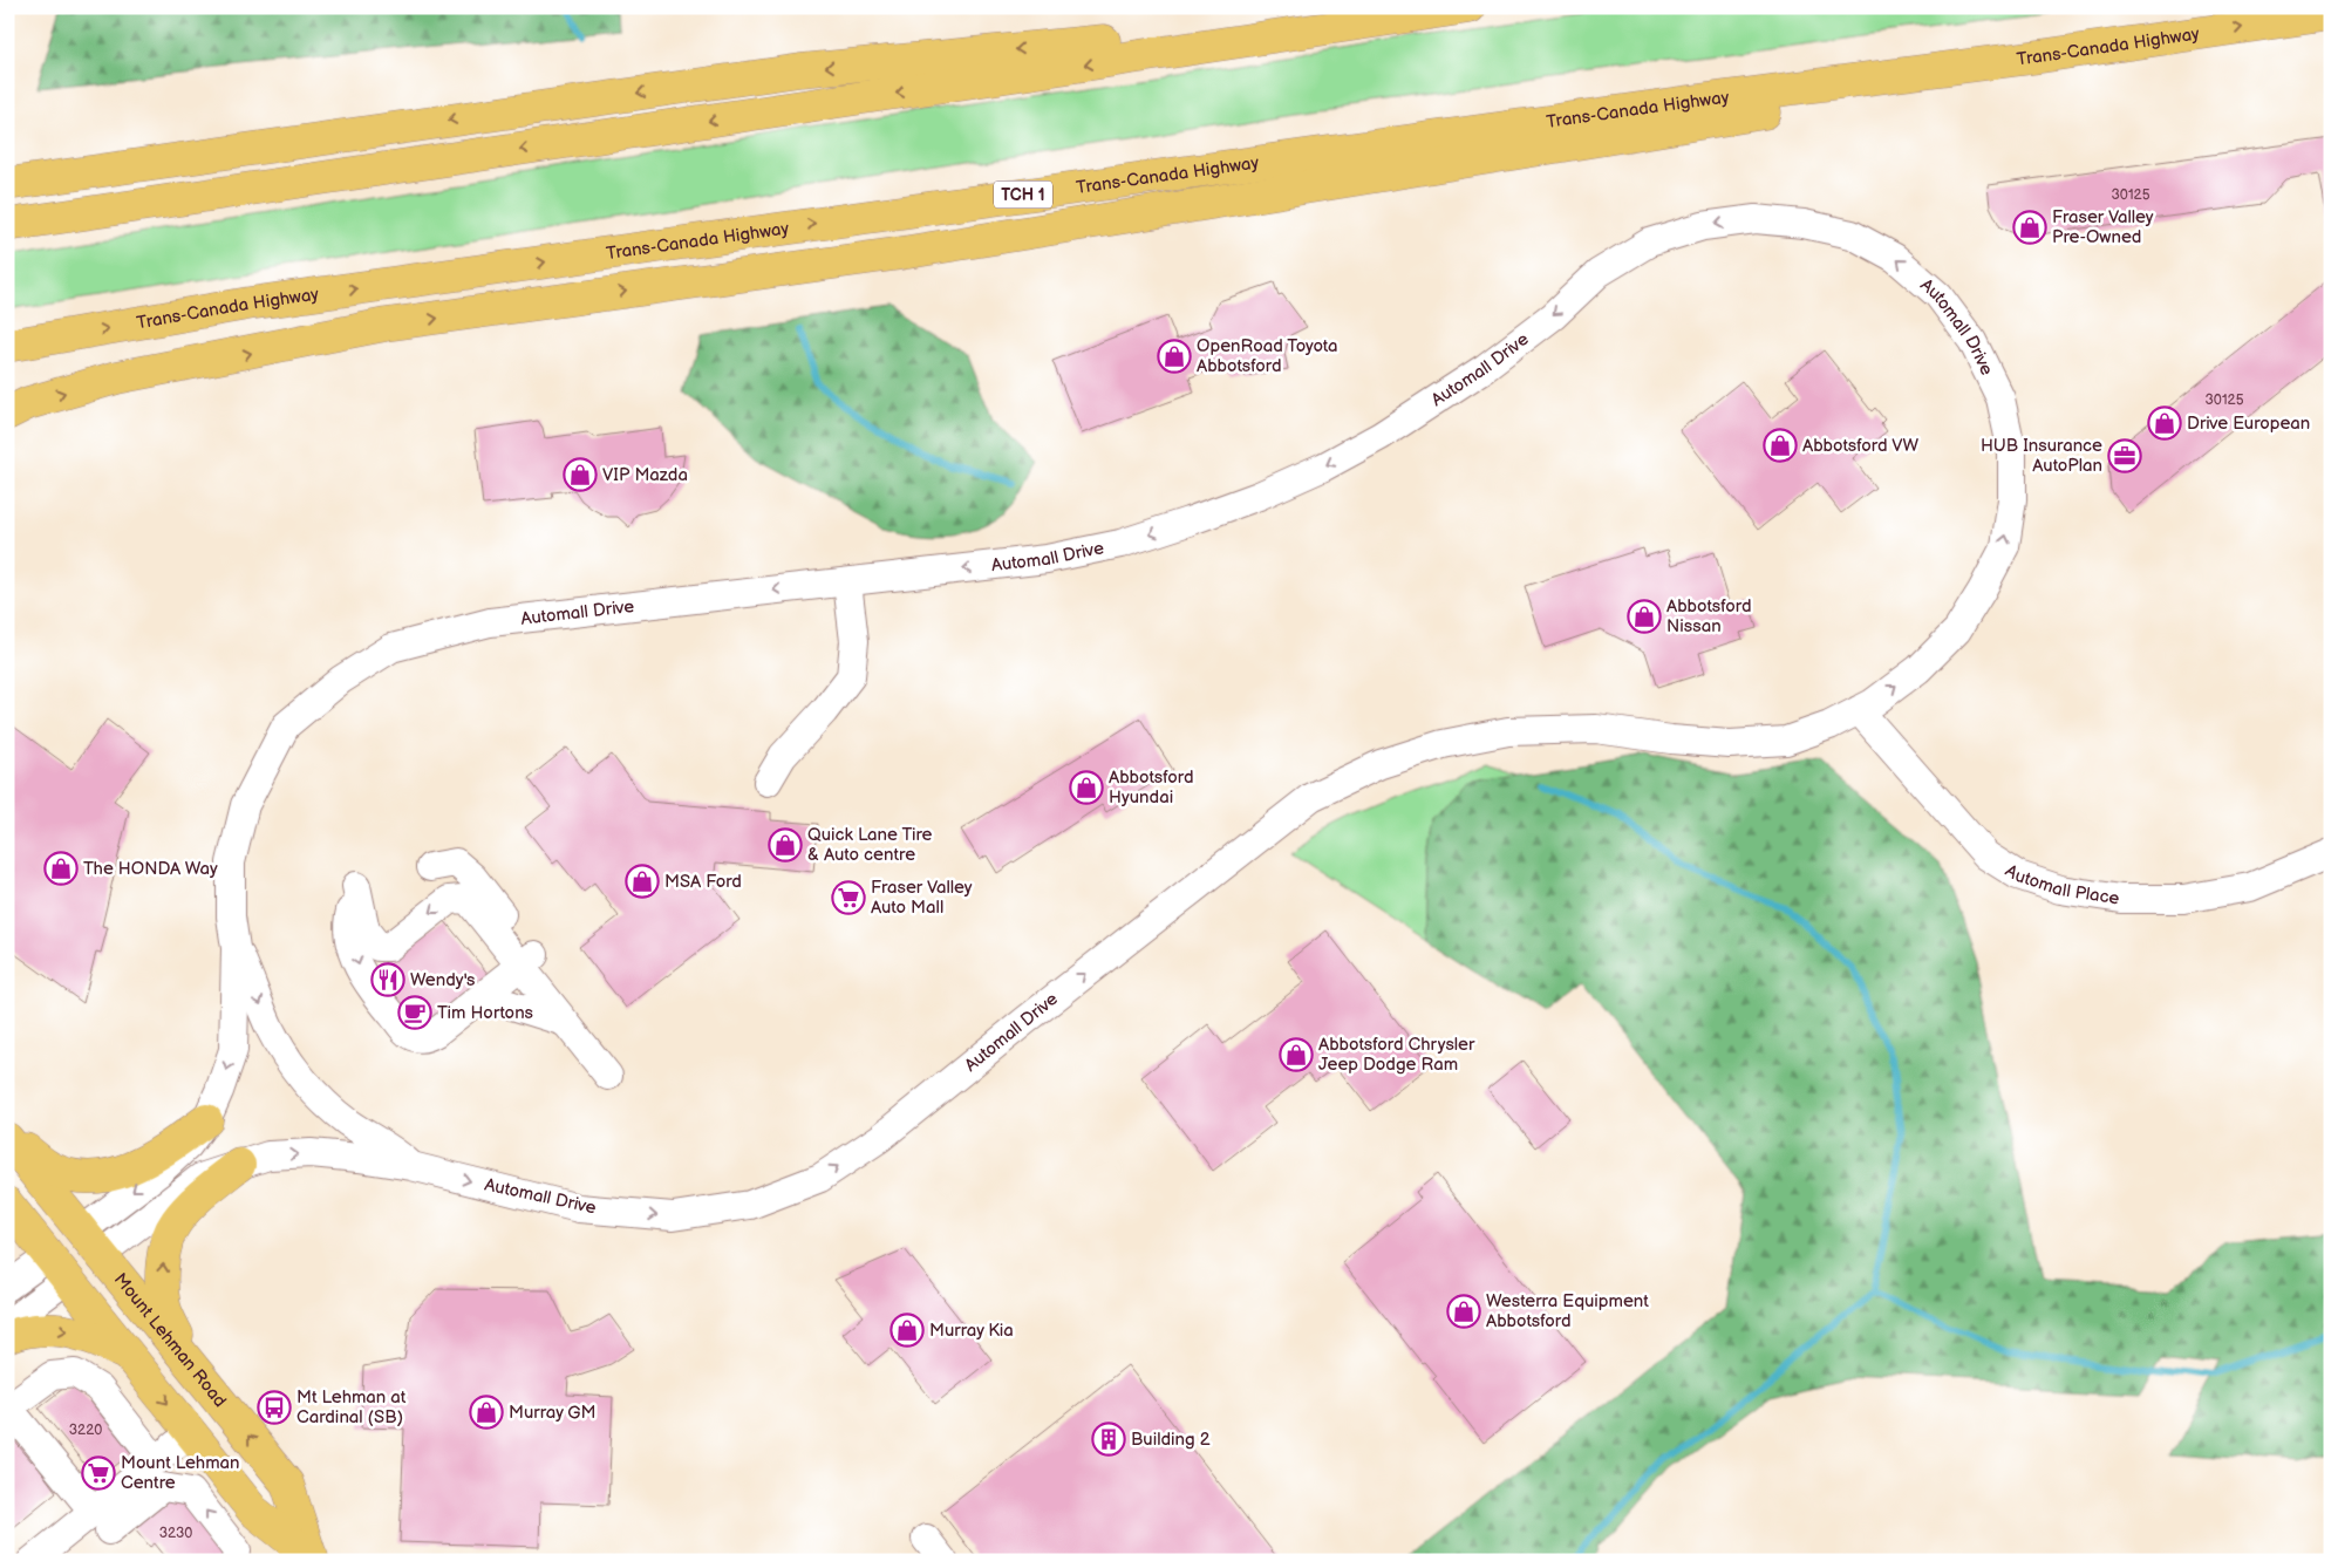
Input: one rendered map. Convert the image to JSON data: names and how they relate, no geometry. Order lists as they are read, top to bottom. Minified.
{"streets":{"main road":["Trans-Canada Highway","TCH 1","Mount Lehman Road"],"street":["Automall Drive","Automall Place"]},"crossings":[["Automall Drive","Automall Place"],["Automall Drive","Mount Lehman Road"]],"places":{"shop":["Fraser Valley Pre-Owned","OpenRoad Toyota Abbotsford","Drive European","Abbotsford VW","VIP Mazda","Abbotsford Nissan","Abbotsford Hyundai","Quick Lane Tire & Auto centre","The HONDA Way","MSA Ford","Abbotsford Chrysler Jeep Dodge Ram","Westerra Equipment Abbotsford","Murray Kia","Murray GM"],"office":["HUB Insurance AutoPlan"],"supermarket":["Fraser Valley Auto Mall","Mount Lehman Centre"],"restaurant":["Wendy's"],"cafe":["Tim Hortons"],"bus stop":["Mt Lehman at Cardinal (SB)"],"building":["Building 2"]},"house_numbers":["30125","30125","3220","3230"]}
